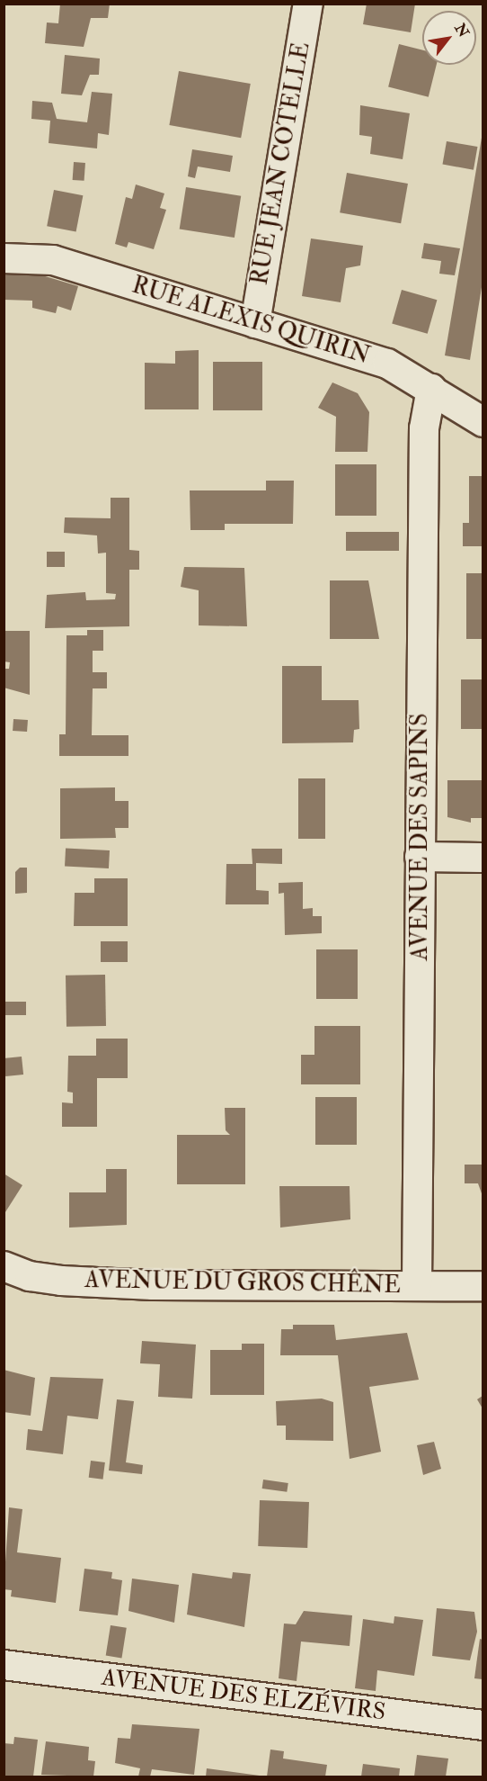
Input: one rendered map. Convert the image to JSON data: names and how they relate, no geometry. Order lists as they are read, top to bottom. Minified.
{"streets":{"street":["RUE JEAN COTELLE","RUE ALEXIS QUIRIN","AVENUE DES SAPINS","AVENUE DU GROS CHÊNE","AVENUE DES ELZÉVIRS"]},"crossings":[["RUE JEAN COTELLE","RUE ALEXIS QUIRIN"],["RUE ALEXIS QUIRIN","AVENUE DES SAPINS"],["AVENUE DES SAPINS","AVENUE DU GROS CHÊNE"]],"north":"top right"}
